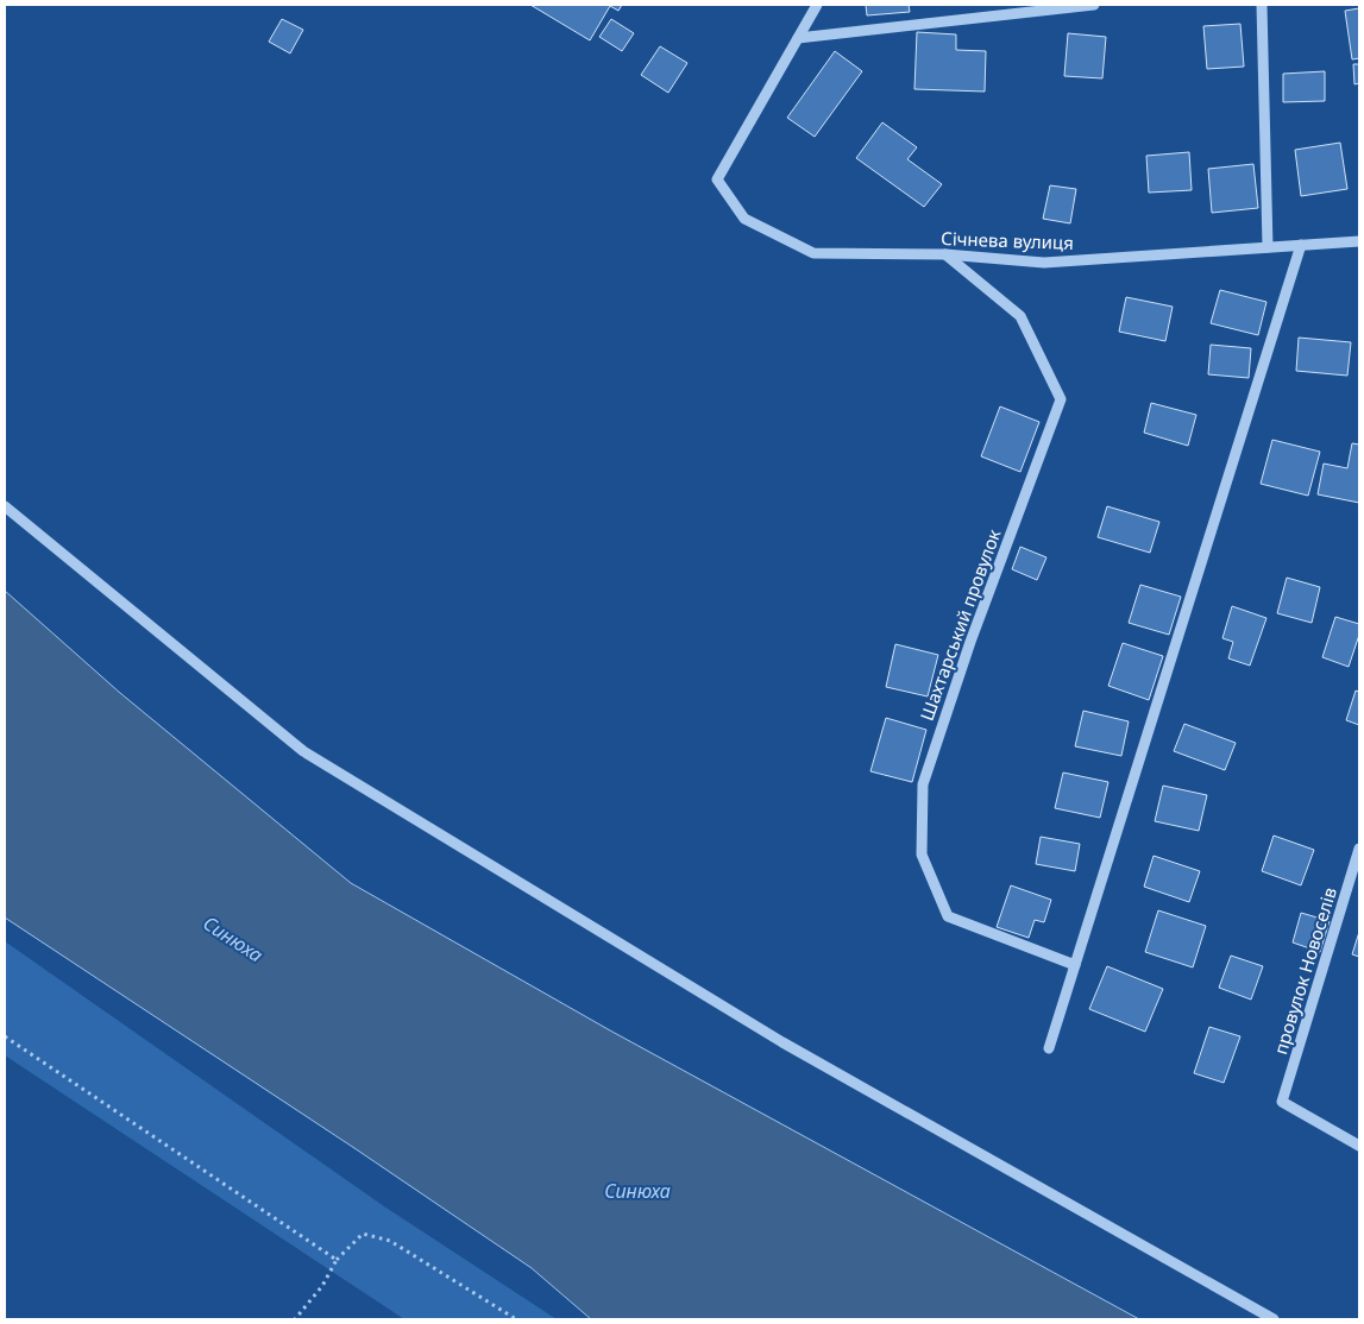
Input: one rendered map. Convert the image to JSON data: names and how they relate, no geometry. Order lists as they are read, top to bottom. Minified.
{"streets":{"street":["Січнева вулиця","Шахтарський провулок","провулок Новоселів"]},"crossings":[["Січнева вулиця","Шахтарський провулок"]],"water":["Синюха"]}
